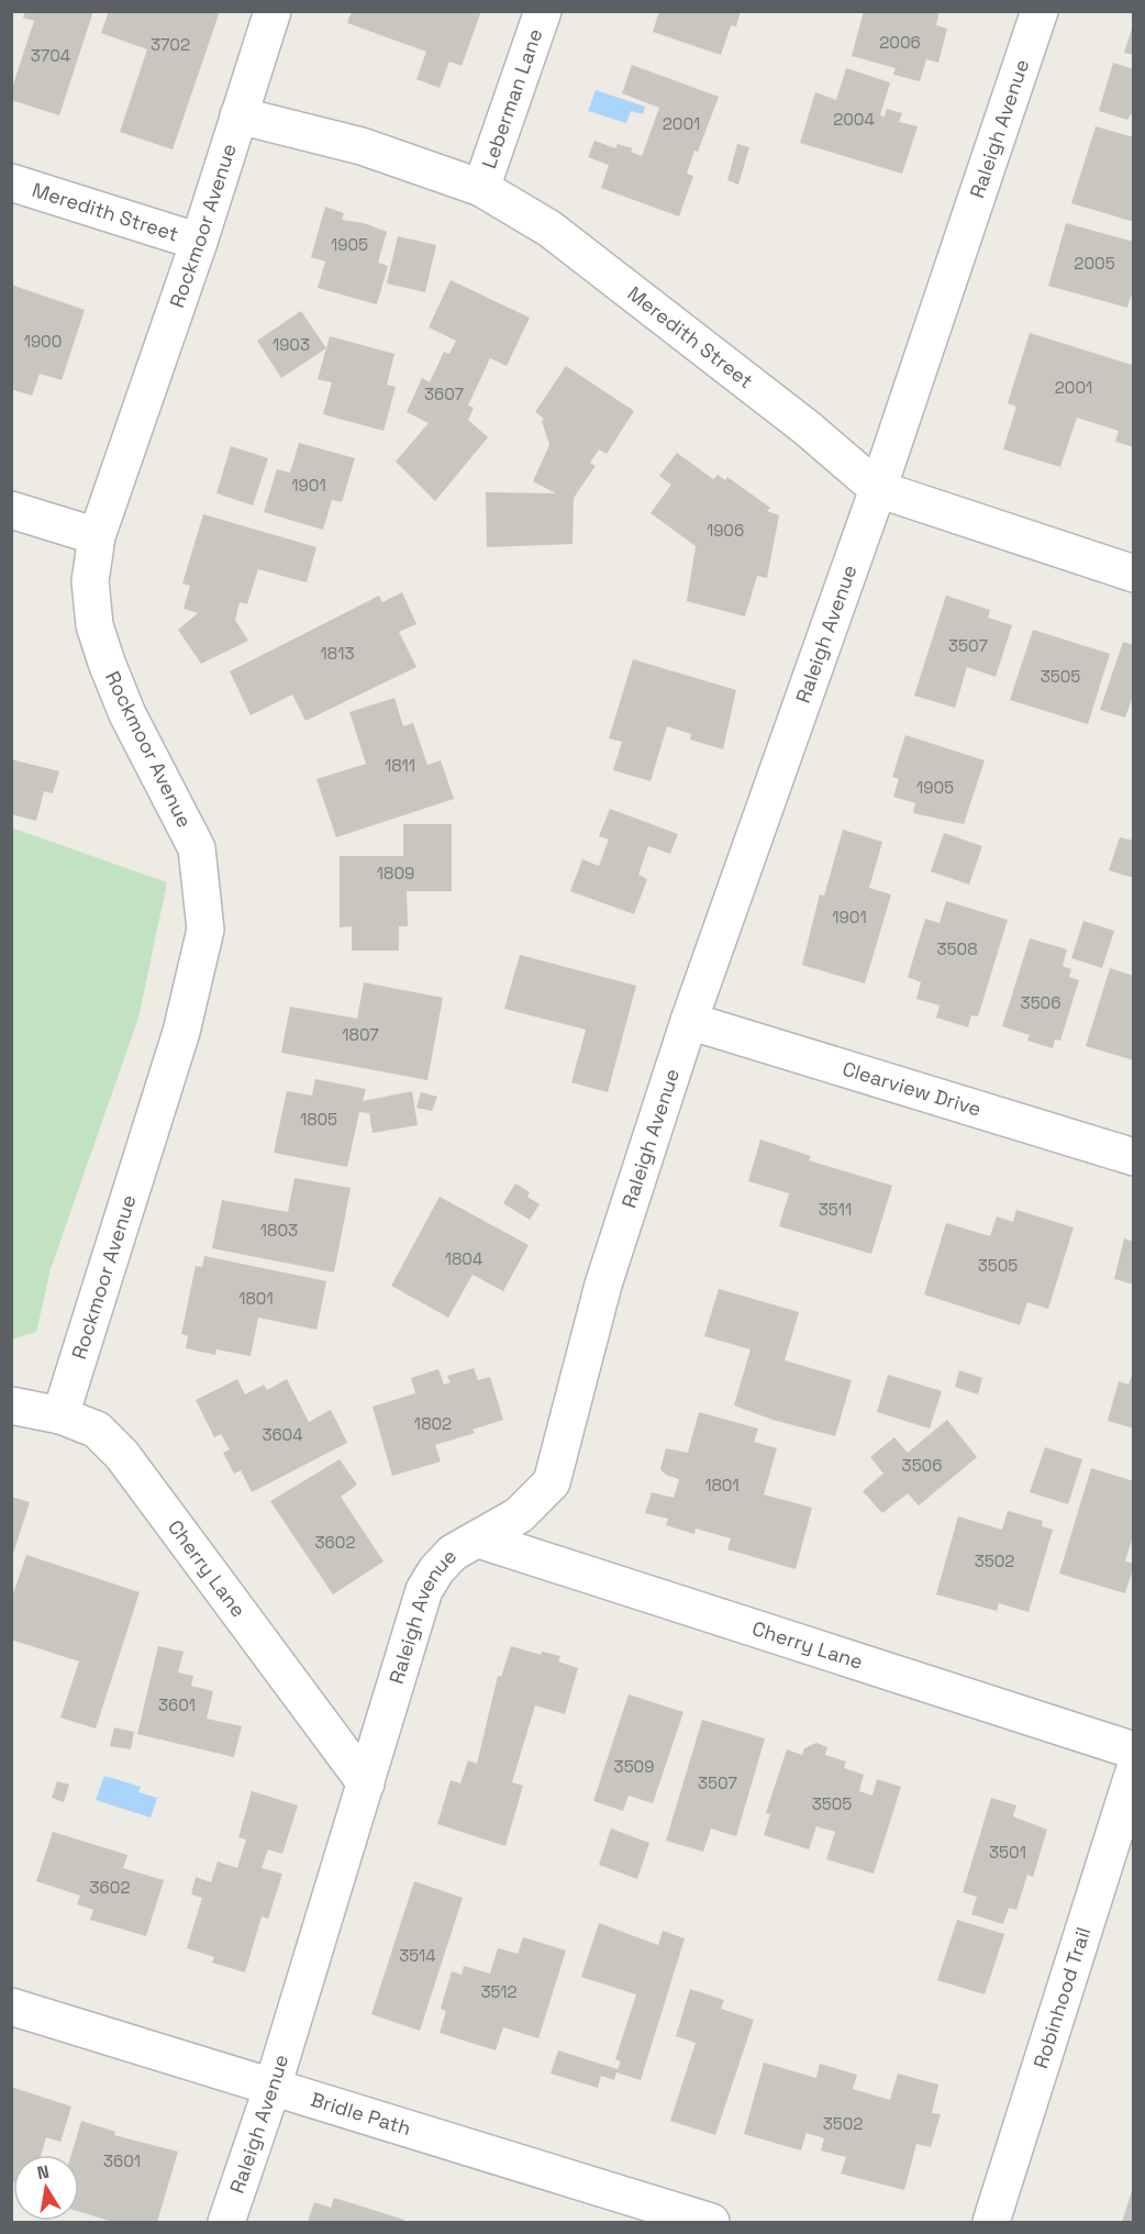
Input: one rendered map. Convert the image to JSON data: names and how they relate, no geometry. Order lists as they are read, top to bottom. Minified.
{"streets":{"street":["Leberman Lane","Raleigh Avenue","Meredith Street","Rockmoor Avenue","Clearview Drive","Cherry Lane","Robinhood Trail","Bridle Path"]},"crossings":[["Leberman Lane","Meredith Street"],["Raleigh Avenue","Meredith Street"],["Raleigh Avenue","Clearview Drive"],["Raleigh Avenue","Cherry Lane"],["Raleigh Avenue","Bridle Path"],["Meredith Street","Rockmoor Avenue"],["Rockmoor Avenue","Cherry Lane"]],"house_numbers":["2006","3702","3704","2004","2001","1905","2005","1900","1903","2001","3607","1901","1906","3507","1813","3505","1811","1905","1809","1901","3508","3506","1807","1805","3511","1803","1804","3505","1801","1802","3604","3506","1801","3602","3502","3601","3509","3507","3505","3501","3602","3514","3512","3502","3601"],"north":"top"}
